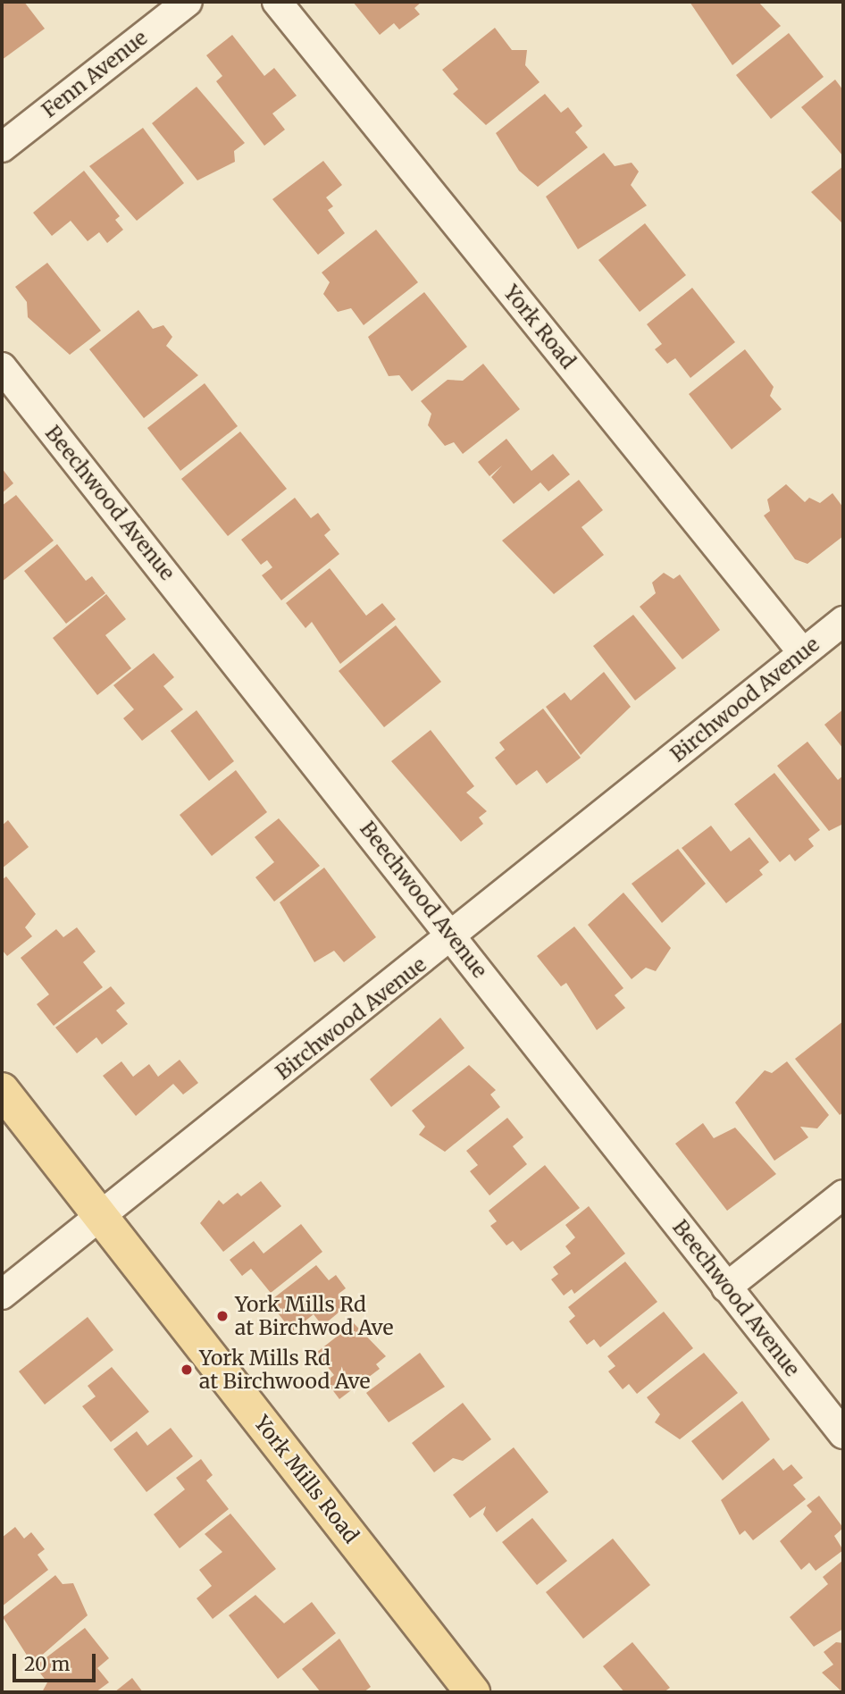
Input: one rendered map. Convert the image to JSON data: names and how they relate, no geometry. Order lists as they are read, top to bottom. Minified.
{"streets":{"main road":["York Mills Road"],"street":["Fenn Avenue","York Road","Beechwood Avenue","Birchwood Avenue"]},"crossings":[["York Road","Birchwood Avenue"],["Beechwood Avenue","Birchwood Avenue"],["Birchwood Avenue","York Mills Road"]],"places":["York Mills Rd at Birchwod Ave","York Mills Rd at Birchwood Ave"],"scale_bar":"20 m"}
